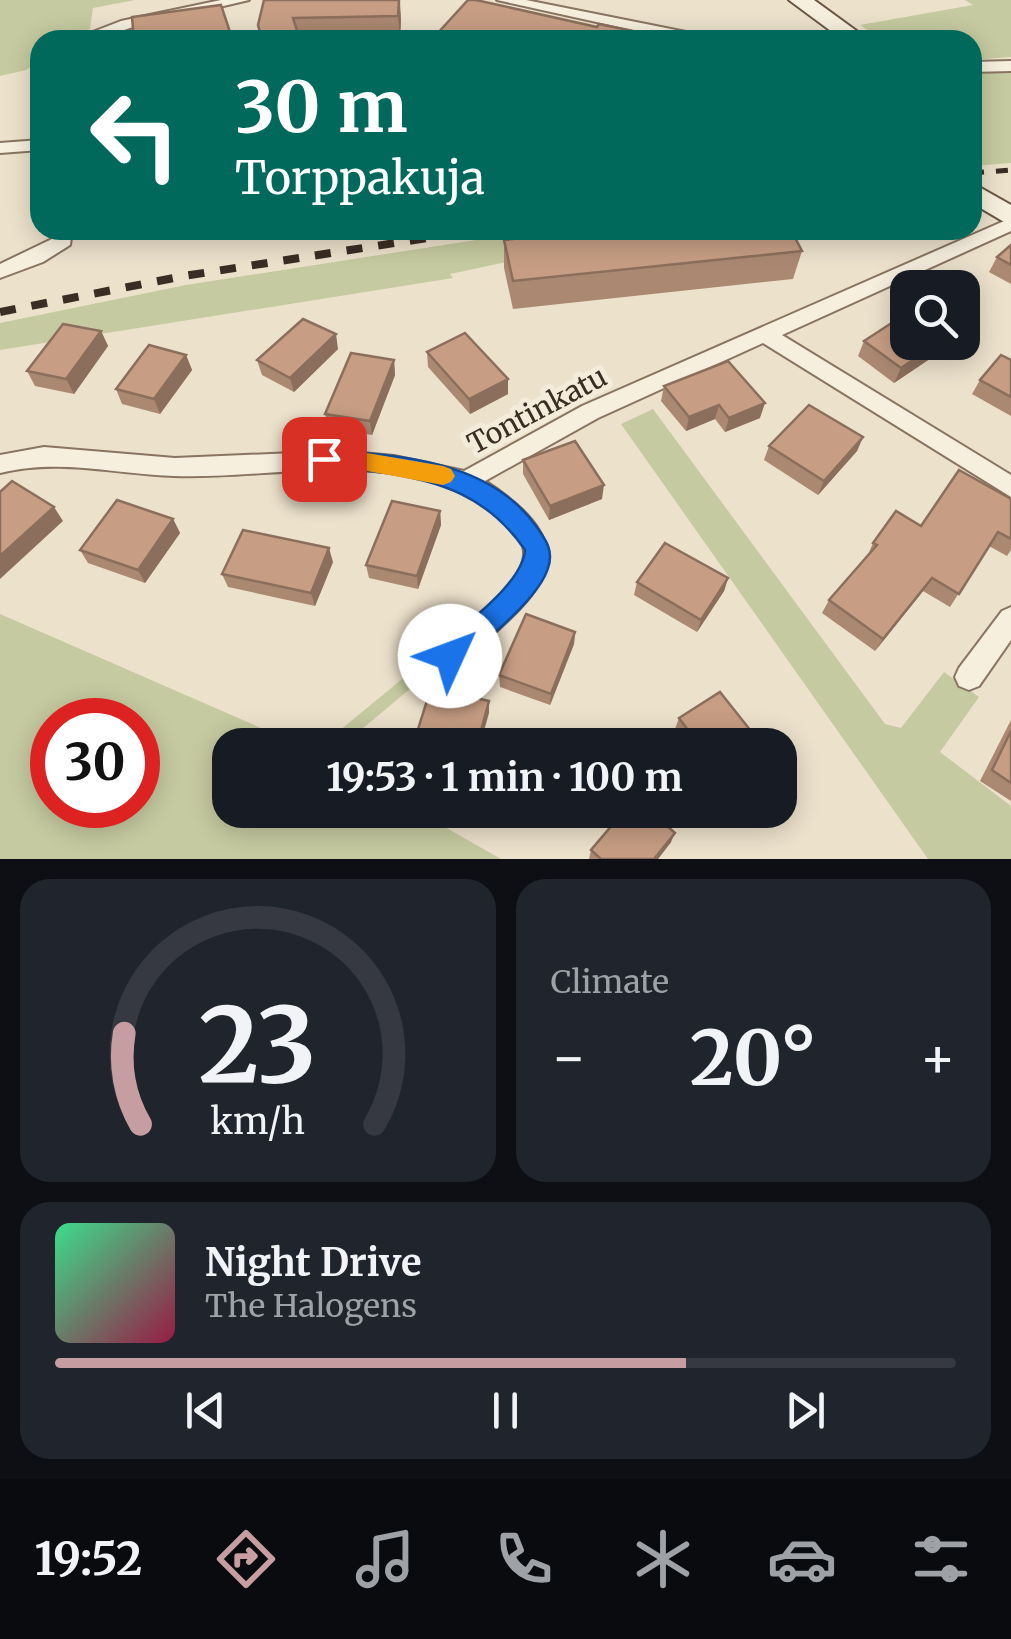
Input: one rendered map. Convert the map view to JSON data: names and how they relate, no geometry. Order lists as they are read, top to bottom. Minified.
{"streets":{"street":["Tontinkatu"]},"page":{"turn":["30 m","Torppakuja"],"limit":"30","trip":"19:53 · 1 min · 100 m","tile":"Climate","heat":["−","20°","+"],"song":["Night Drive","The Halogens"],"tabs":"19:52","gauge":["23","km/h"]}}
